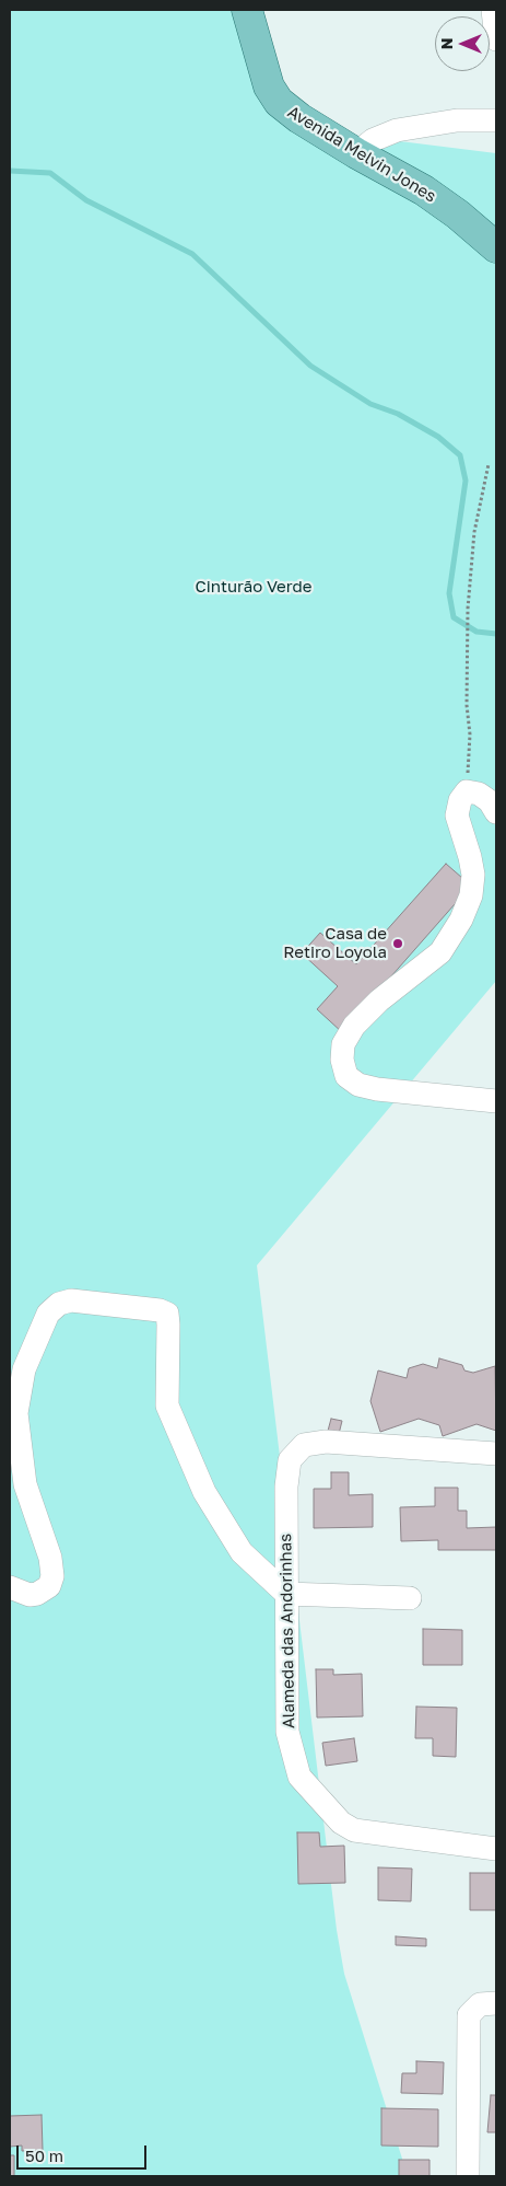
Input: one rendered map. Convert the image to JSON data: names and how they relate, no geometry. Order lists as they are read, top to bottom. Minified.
{"streets":{"main road":["Avenida Melvin Jones"],"street":["Alameda das Andorinhas"]},"parks":["Cinturão Verde"],"places":["Casa de Retiro Loyola"],"scale_bar":"50 m","north":"left"}
